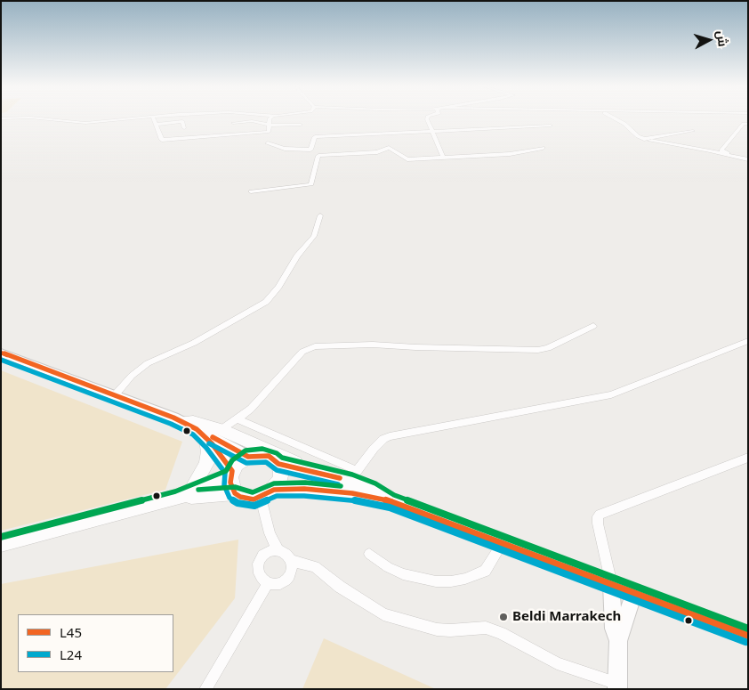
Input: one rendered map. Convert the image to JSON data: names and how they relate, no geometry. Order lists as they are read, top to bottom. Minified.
{"places":["Beldi Marrakech"],"lines":["transit line L45","transit line L24"],"legend":["L45","L24"],"north":"right"}
